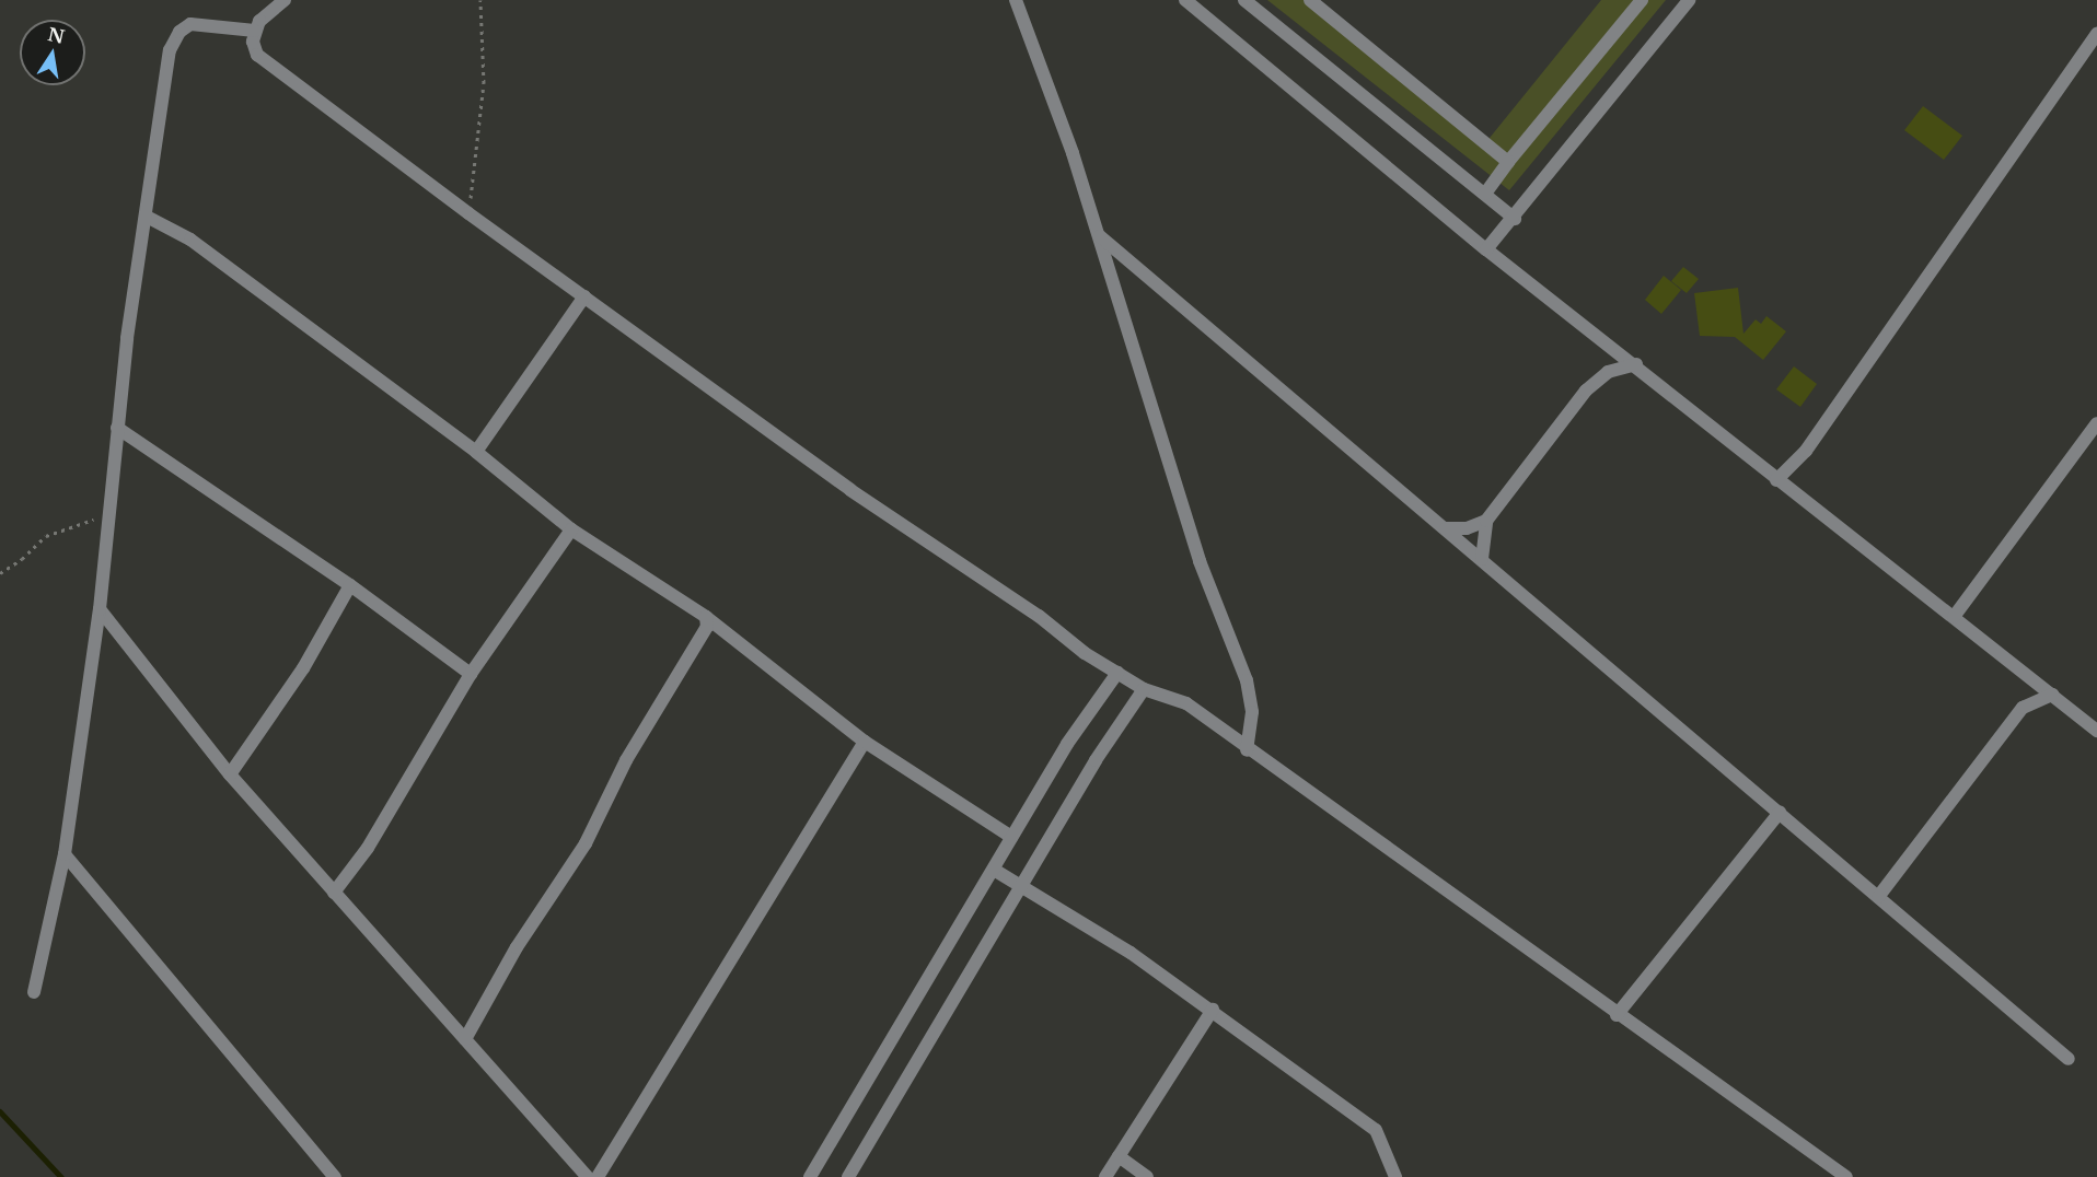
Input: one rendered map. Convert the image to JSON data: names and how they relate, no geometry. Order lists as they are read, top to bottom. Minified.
{"north":"top"}
